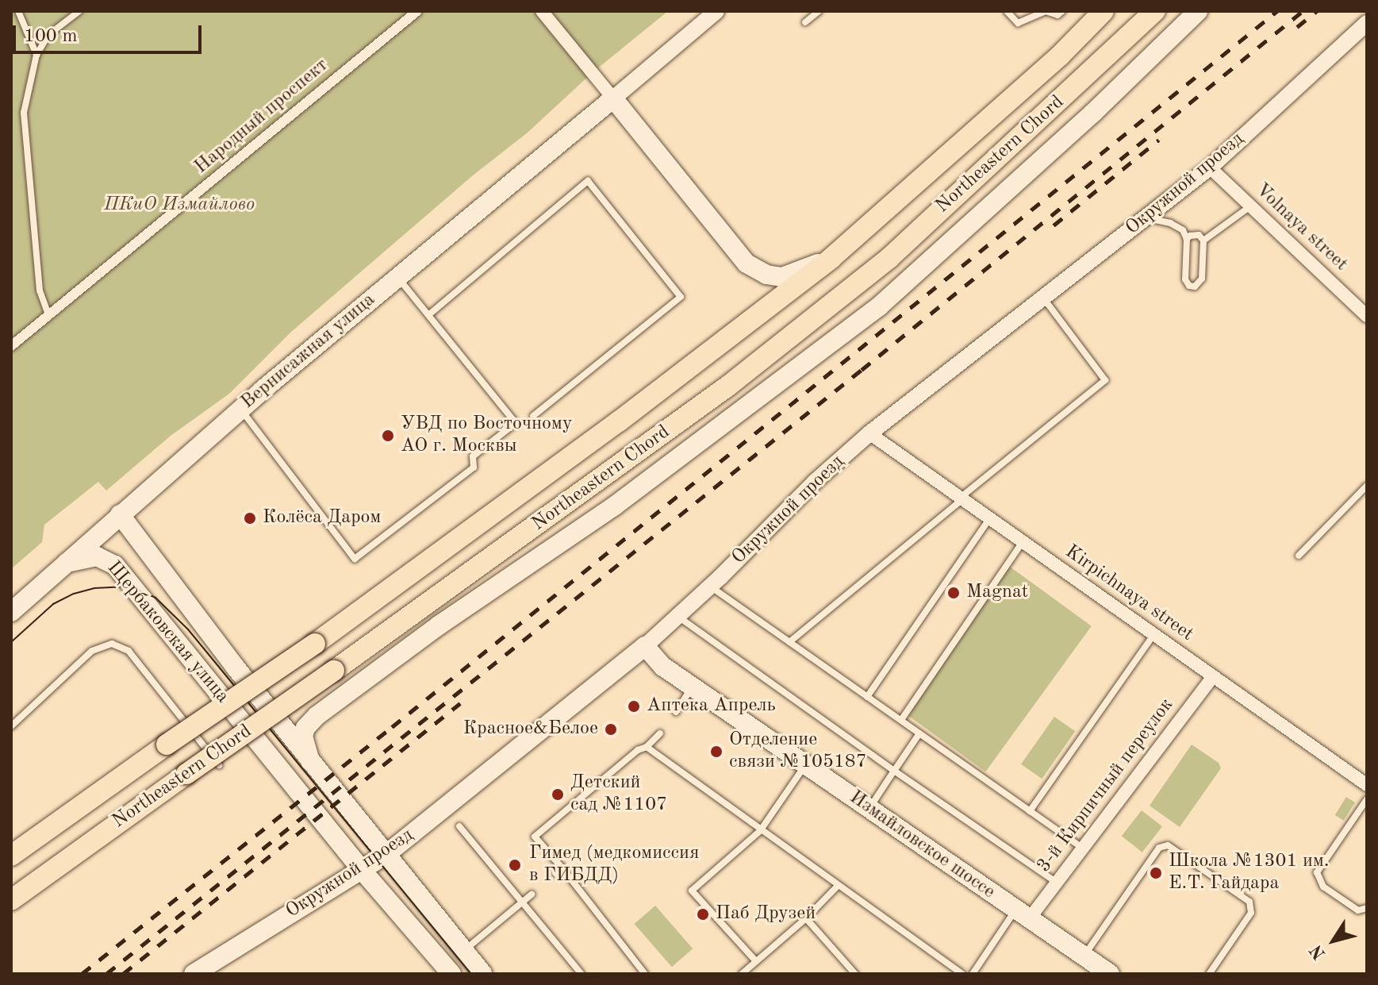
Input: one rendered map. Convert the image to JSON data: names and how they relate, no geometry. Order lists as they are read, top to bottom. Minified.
{"streets":{"main road":["Northeastern Chord","Окружной проезд","Вернисажная улица","Щербаковская улица","Измайловское шоссе"],"street":["Народный проспект","Volnaya street","Kirpichnaya street","3-й Кирпичный переулок"]},"crossings":[["Окружной проезд","Volnaya street"],["Окружной проезд","Kirpichnaya street"],["Окружной проезд","Щербаковская улица"],["Окружной проезд","Измайловское шоссе"],["Вернисажная улица","Щербаковская улица"],["Kirpichnaya street","3-й Кирпичный переулок"],["3-й Кирпичный переулок","Измайловское шоссе"]],"parks":["ПКиО Измайлово"],"places":["УВД по Восточному АО г. Москвы","Колёса Даром","Magnat","Аптека Апрель","Красное&Белое","Отделение связи №105187","Детский сад №1107","Гимед (медкомиссия в ГИБДД)","Школа №1301 им. Е.Т. Гайдара","Паб Друзей"],"scale_bar":"100 m","north":"bottom left"}
